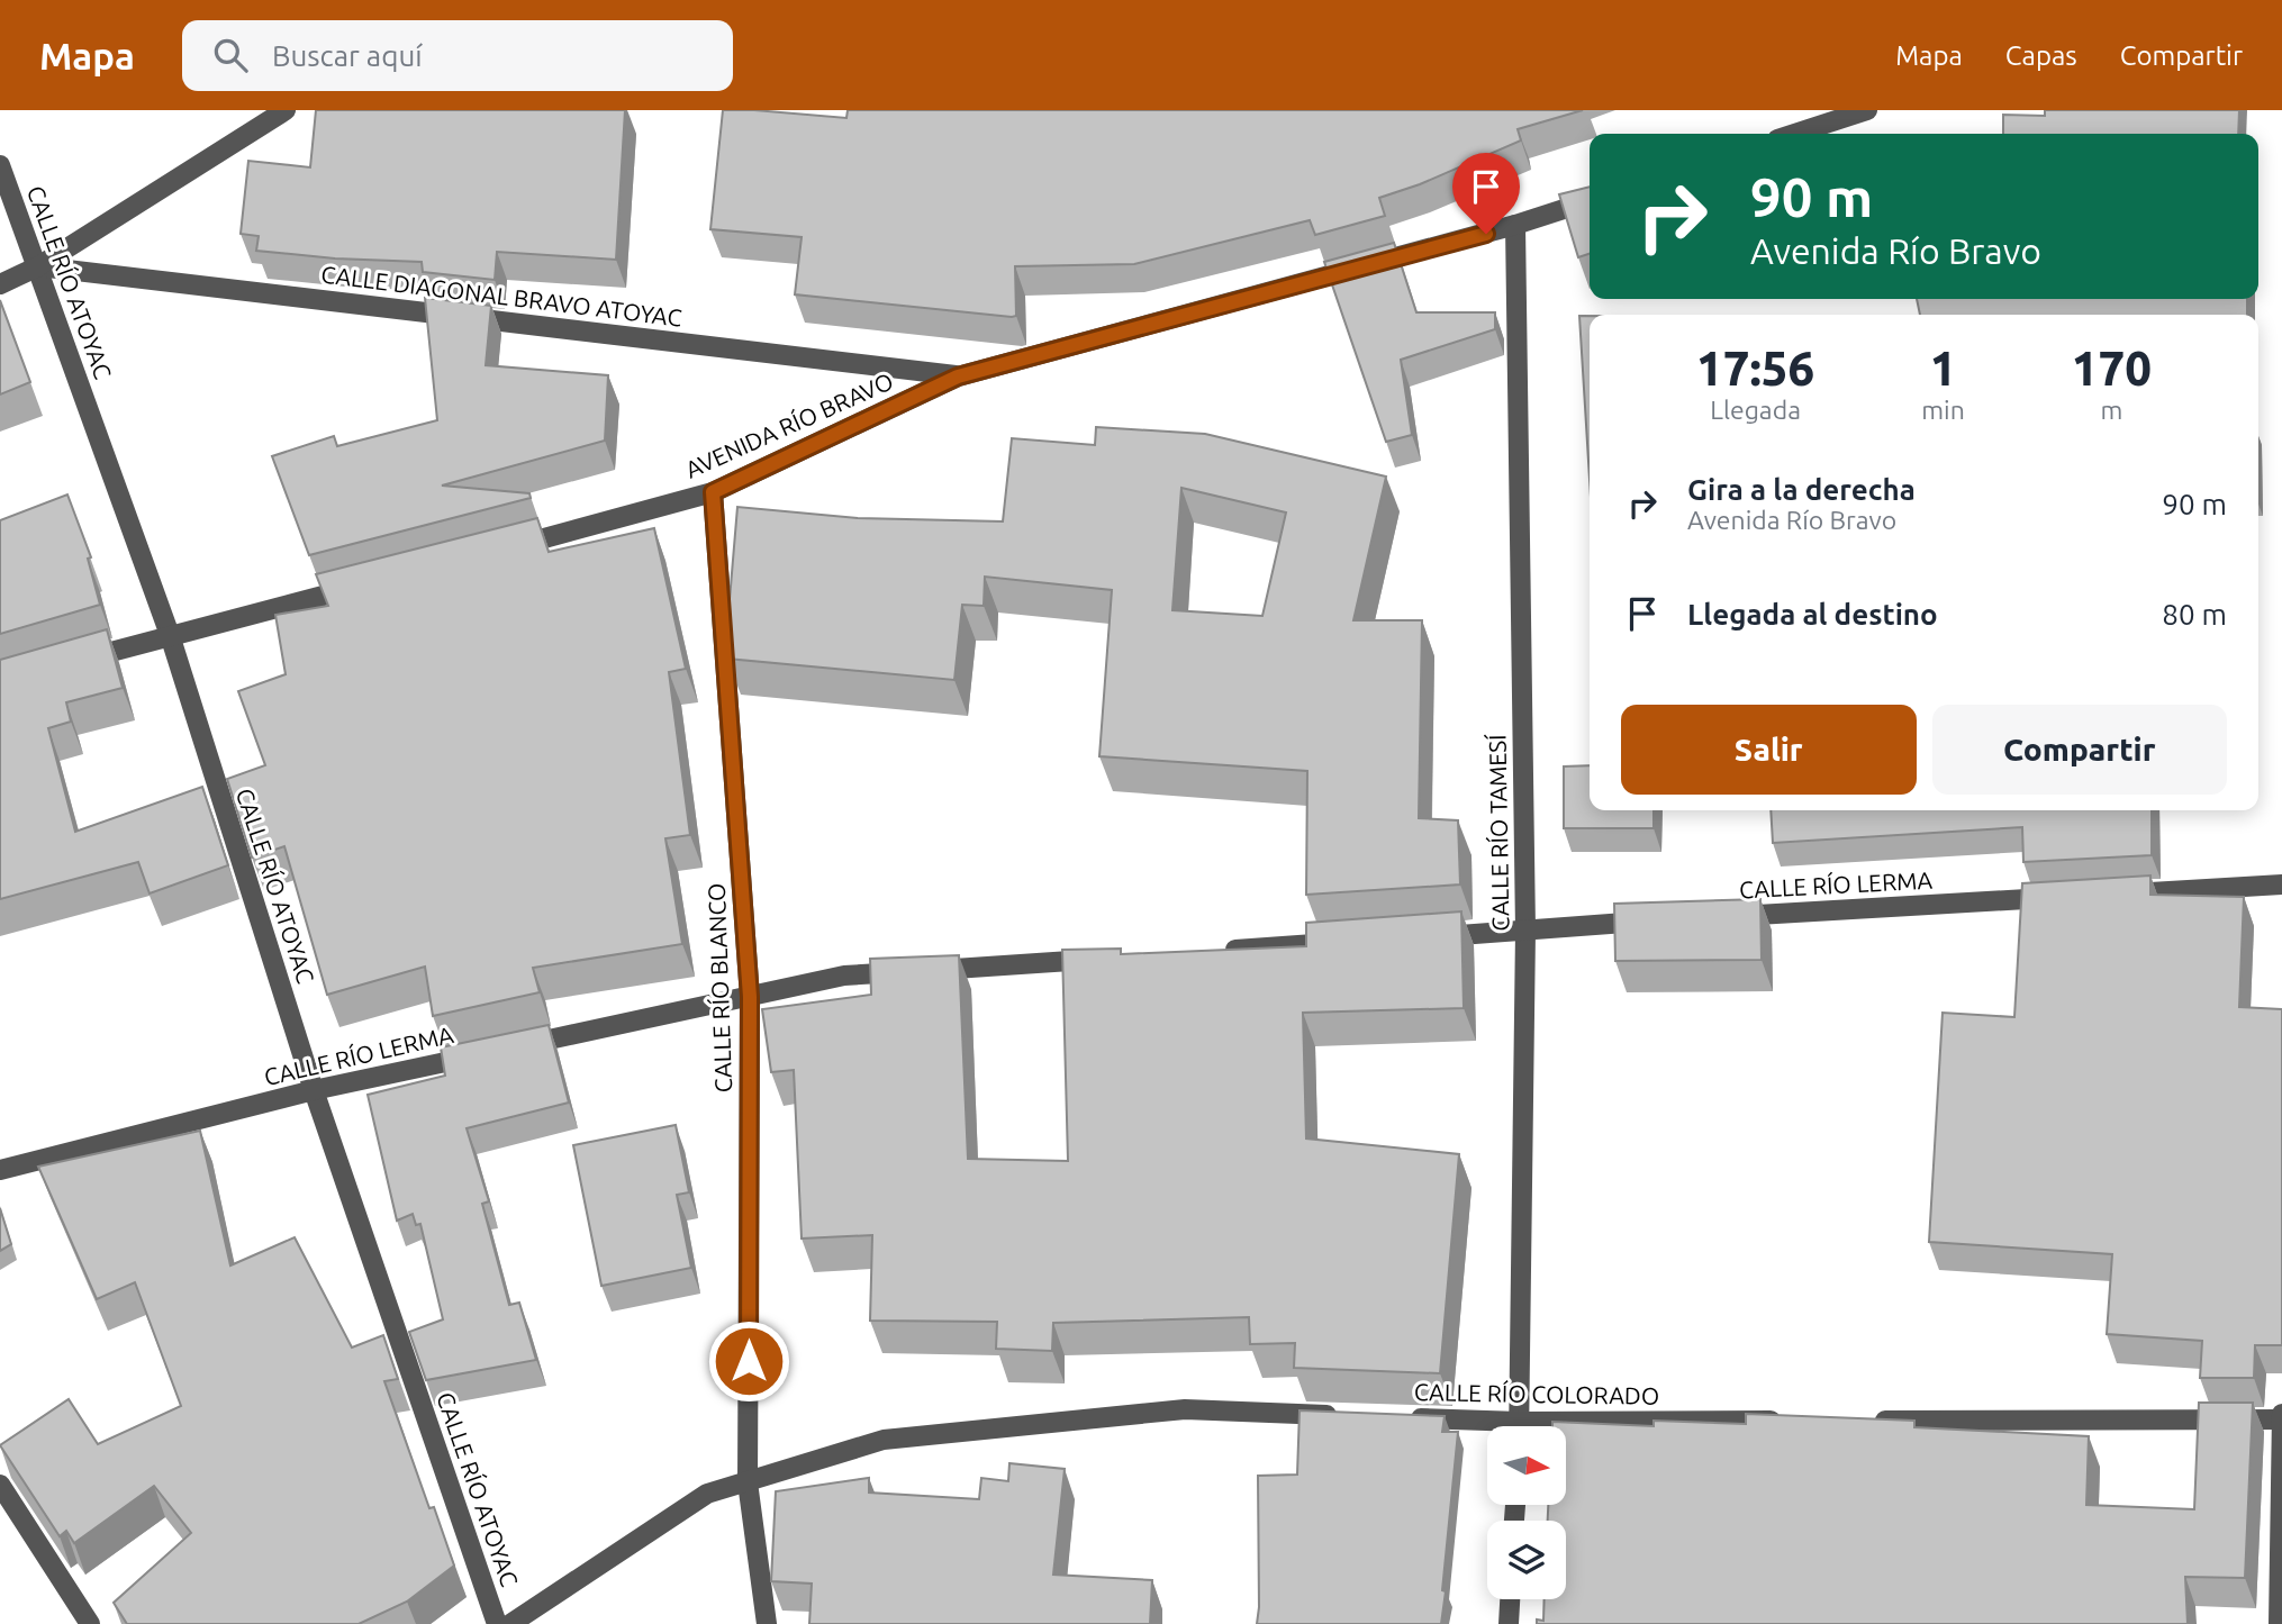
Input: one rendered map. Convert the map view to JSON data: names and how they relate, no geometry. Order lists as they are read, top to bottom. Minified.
{"streets":{"street":["CALLE RÍO ATOYAC","CALLE DIAGONAL BRAVO ATOYAC","AVENIDA RÍO BRAVO","CALLE RÍO TAMESÍ","CALLE RÍO LERMA","CALLE RÍO BLANCO","CALLE RÍO COLORADO"]},"crossings":[["CALLE RÍO ATOYAC","CALLE DIAGONAL BRAVO ATOYAC"],["CALLE RÍO ATOYAC","CALLE RÍO LERMA"],["CALLE DIAGONAL BRAVO ATOYAC","AVENIDA RÍO BRAVO"],["AVENIDA RÍO BRAVO","CALLE RÍO TAMESÍ"],["AVENIDA RÍO BRAVO","CALLE RÍO BLANCO"]],"north":"right","page":{"header":"Mapa","search":"Buscar aquí","nav":["Mapa","Capas","Compartir"],"turn":["90 m","Avenida Río Bravo"],"eta":["17:56","Llegada","1","min","170","m"],"list":[{"name":"Gira a la derecha","note":"Avenida Río Bravo","value":"90 m"},{"name":"Llegada al destino","value":"80 m"}],"buttons":["Salir","Compartir"]}}
